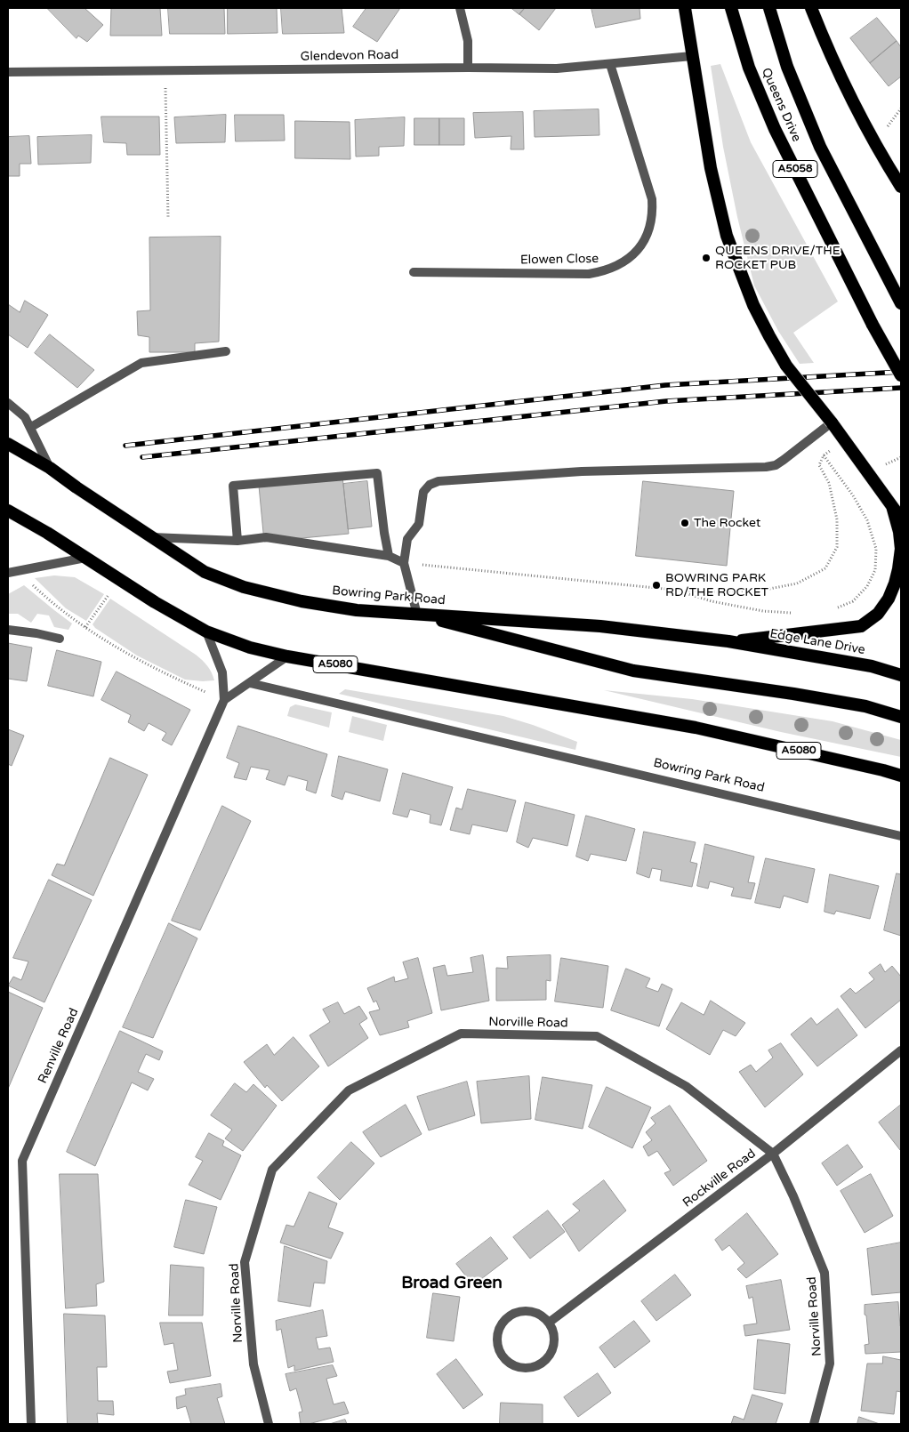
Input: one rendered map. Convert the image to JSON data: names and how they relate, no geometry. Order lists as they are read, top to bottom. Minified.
{"streets":{"highway":["Queens Drive","A5058","Bowring Park Road","Edge Lane Drive","A5080"],"street":["Glendevon Road","Elowen Close","Norville Road","Renville Road","Rockville Road"]},"crossings":[["Glendevon Road","Elowen Close"],["Bowring Park Road","Edge Lane Drive"],["A5080","Renville Road"],["Norville Road","Rockville Road"]],"districts":["Broad Green"],"places":["QUEENS DRIVE/THE ROCKET PUB","The Rocket","BOWRING PARK RD/THE ROCKET"]}
